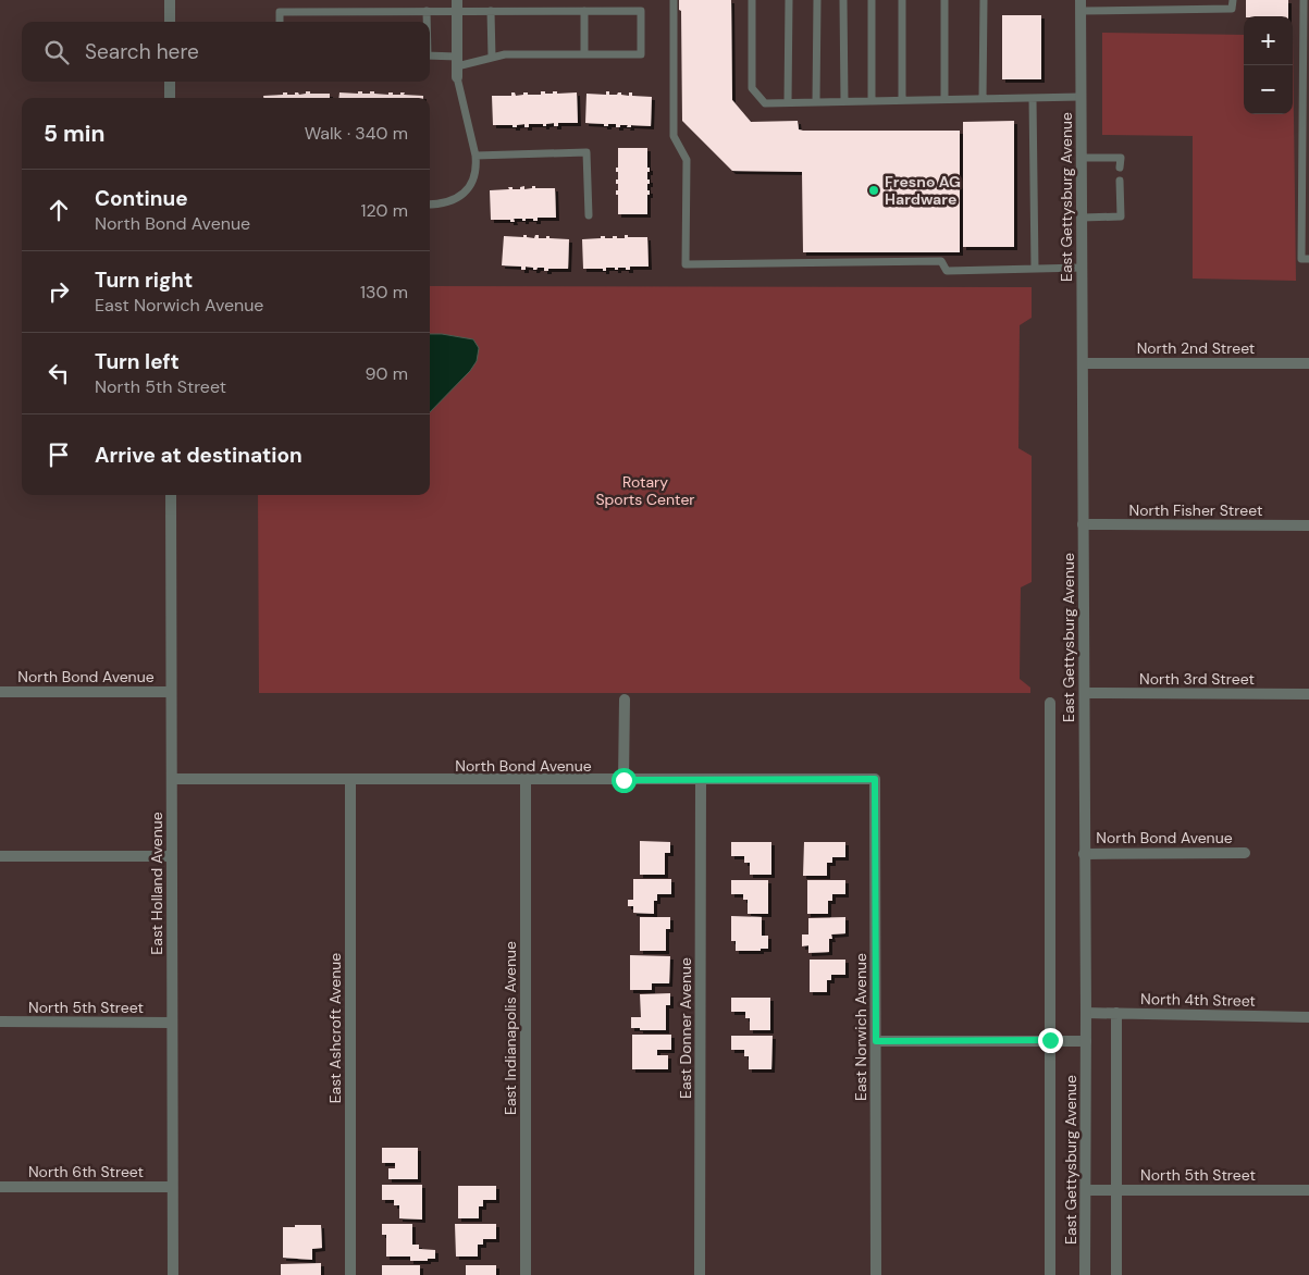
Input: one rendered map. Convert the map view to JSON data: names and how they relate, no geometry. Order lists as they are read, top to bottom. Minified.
{"streets":{"street":["East Gettysburg Avenue","North 2nd Street","North Fisher Street","North Bond Avenue","North 3rd Street","East Holland Avenue","North 4th Street","North 5th Street","East Norwich Avenue","East Ashcroft Avenue","East Indianapolis Avenue","East Donner Avenue","North 6th Street"]},"crossings":[["East Gettysburg Avenue","North 2nd Street"],["East Gettysburg Avenue","North Fisher Street"],["East Gettysburg Avenue","North Bond Avenue"],["East Gettysburg Avenue","North 3rd Street"],["East Gettysburg Avenue","North 4th Street"],["East Gettysburg Avenue","North 5th Street"],["North Bond Avenue","East Holland Avenue"],["North Bond Avenue","East Norwich Avenue"],["North Bond Avenue","East Ashcroft Avenue"],["North Bond Avenue","East Indianapolis Avenue"],["North Bond Avenue","East Donner Avenue"],["East Holland Avenue","North 5th Street"],["East Holland Avenue","North 6th Street"]],"parks":["Rotary Sports Center"],"places":["Fresno AG Hardware"],"page":{"map_buttons":["+","−"],"search":"Search here","heading":["5 min","Walk · 340 m"],"list":[["Continue","North Bond Avenue","120 m"],["Turn right","East Norwich Avenue","130 m"],["Turn left","North 5th Street","90 m"],"Arrive at destination"]}}
